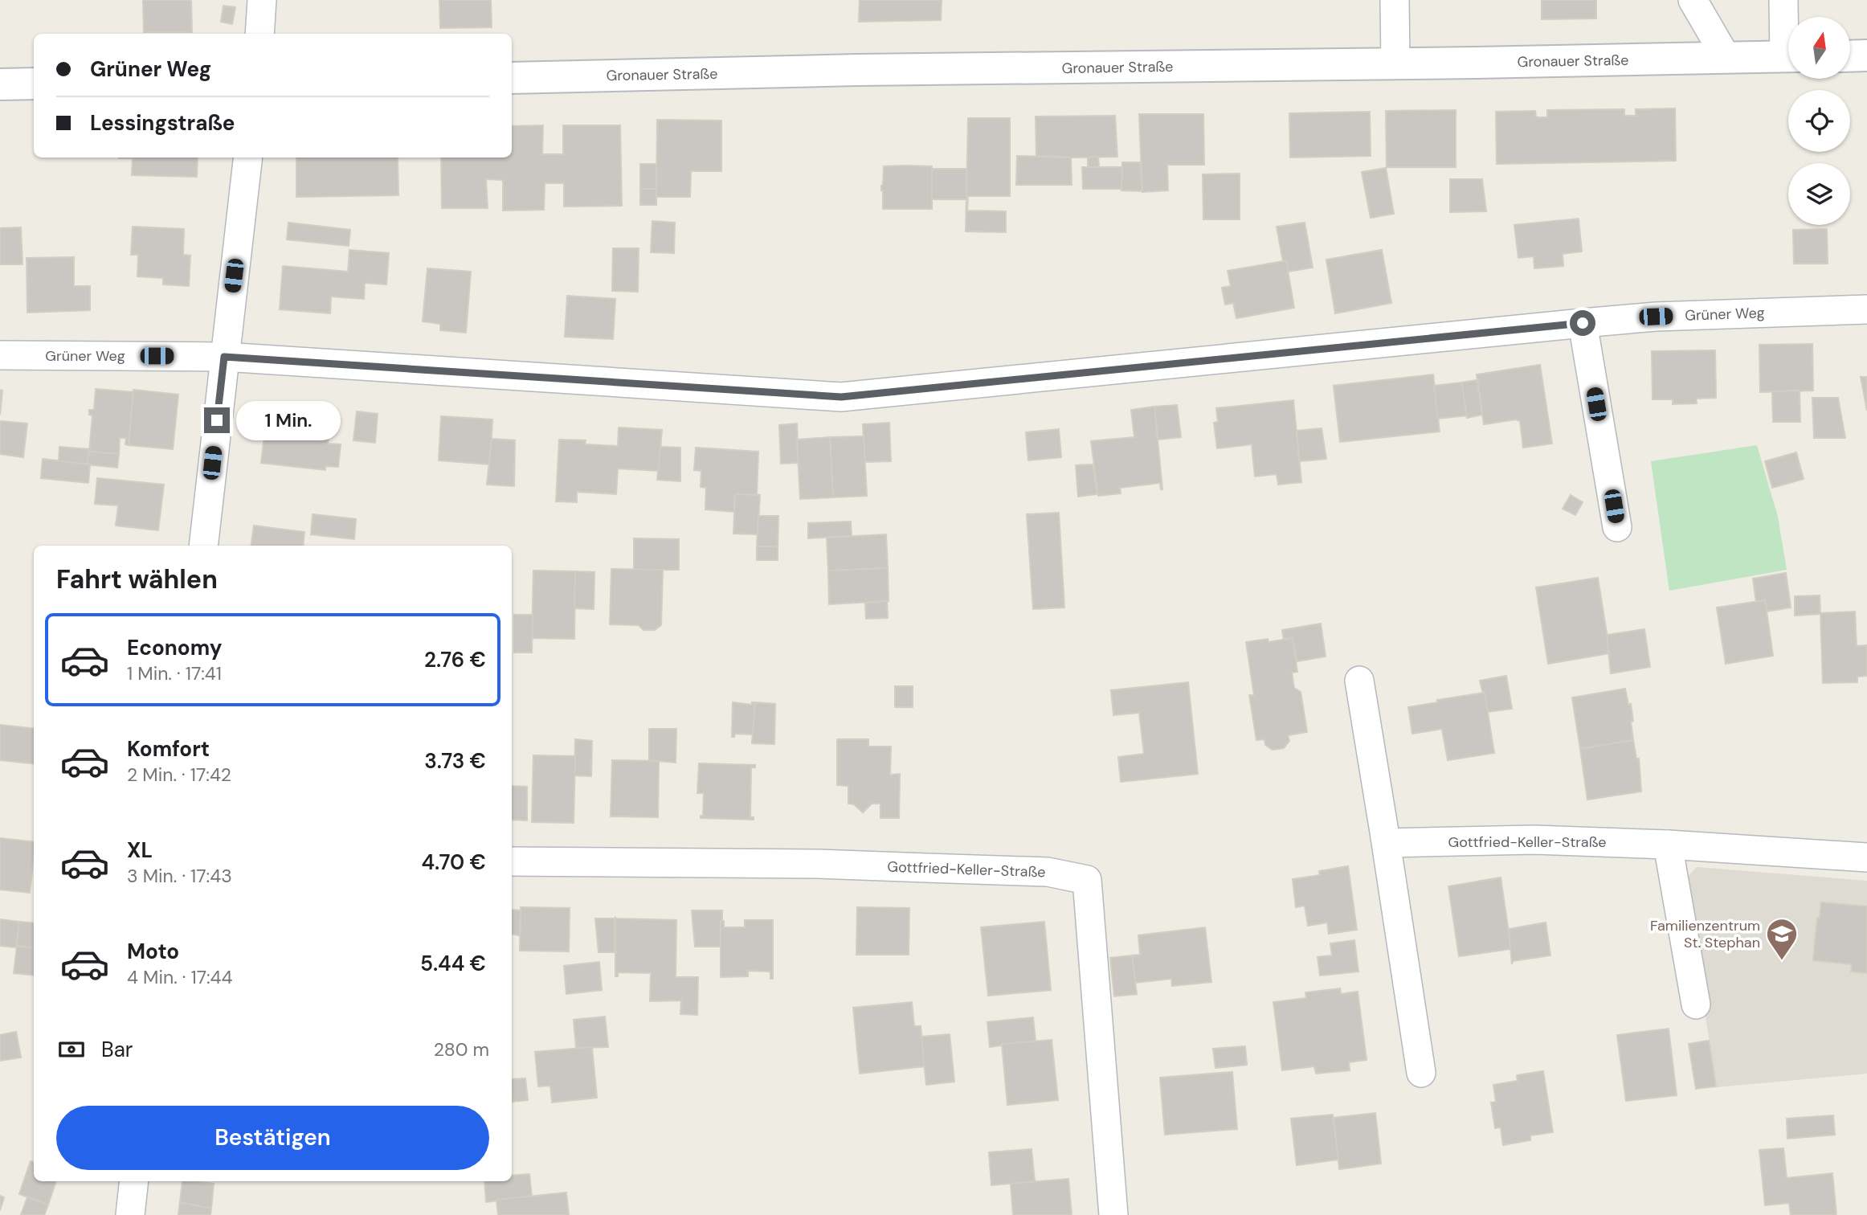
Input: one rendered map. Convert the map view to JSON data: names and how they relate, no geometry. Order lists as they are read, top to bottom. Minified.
{"streets":{"main road":["Gronauer Straße"],"street":["Grüner Weg","Gottfried-Keller-Straße"]},"places":{"school or university":["Familienzentrum St. Stephan"]},"north":"top","page":{"banner":["Grüner Weg","Lessingstraße"],"bubble":"1 Min.","heading":"Fahrt wählen","list":[{"name":"Economy","note":"1 Min. · 17:41","value":"2.76 €"},{"name":"Komfort","note":"2 Min. · 17:42","value":"3.73 €"},{"name":"XL","note":"3 Min. · 17:43","value":"4.70 €"},{"name":"Moto","note":"4 Min. · 17:44","value":"5.44 €"}],"pay":["Bar","280 m"],"buttons":"Bestätigen"}}
